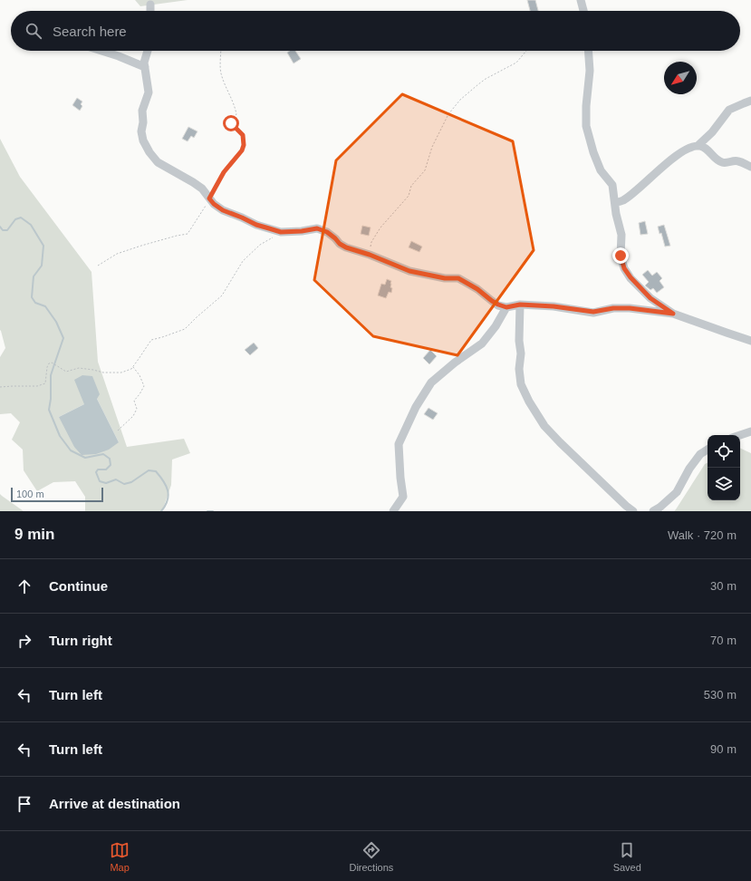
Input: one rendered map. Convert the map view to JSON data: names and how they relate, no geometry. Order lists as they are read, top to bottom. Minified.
{"scale_bar":"100 m","north":"bottom left","page":{"search":"Search here","scale":"100 m","heading":["9 min","Walk · 720 m"],"list":[["Continue","30 m"],["Turn right","70 m"],["Turn left","530 m"],["Turn left","90 m"],"Arrive at destination"],"nav":["Map","Directions","Saved"]}}
